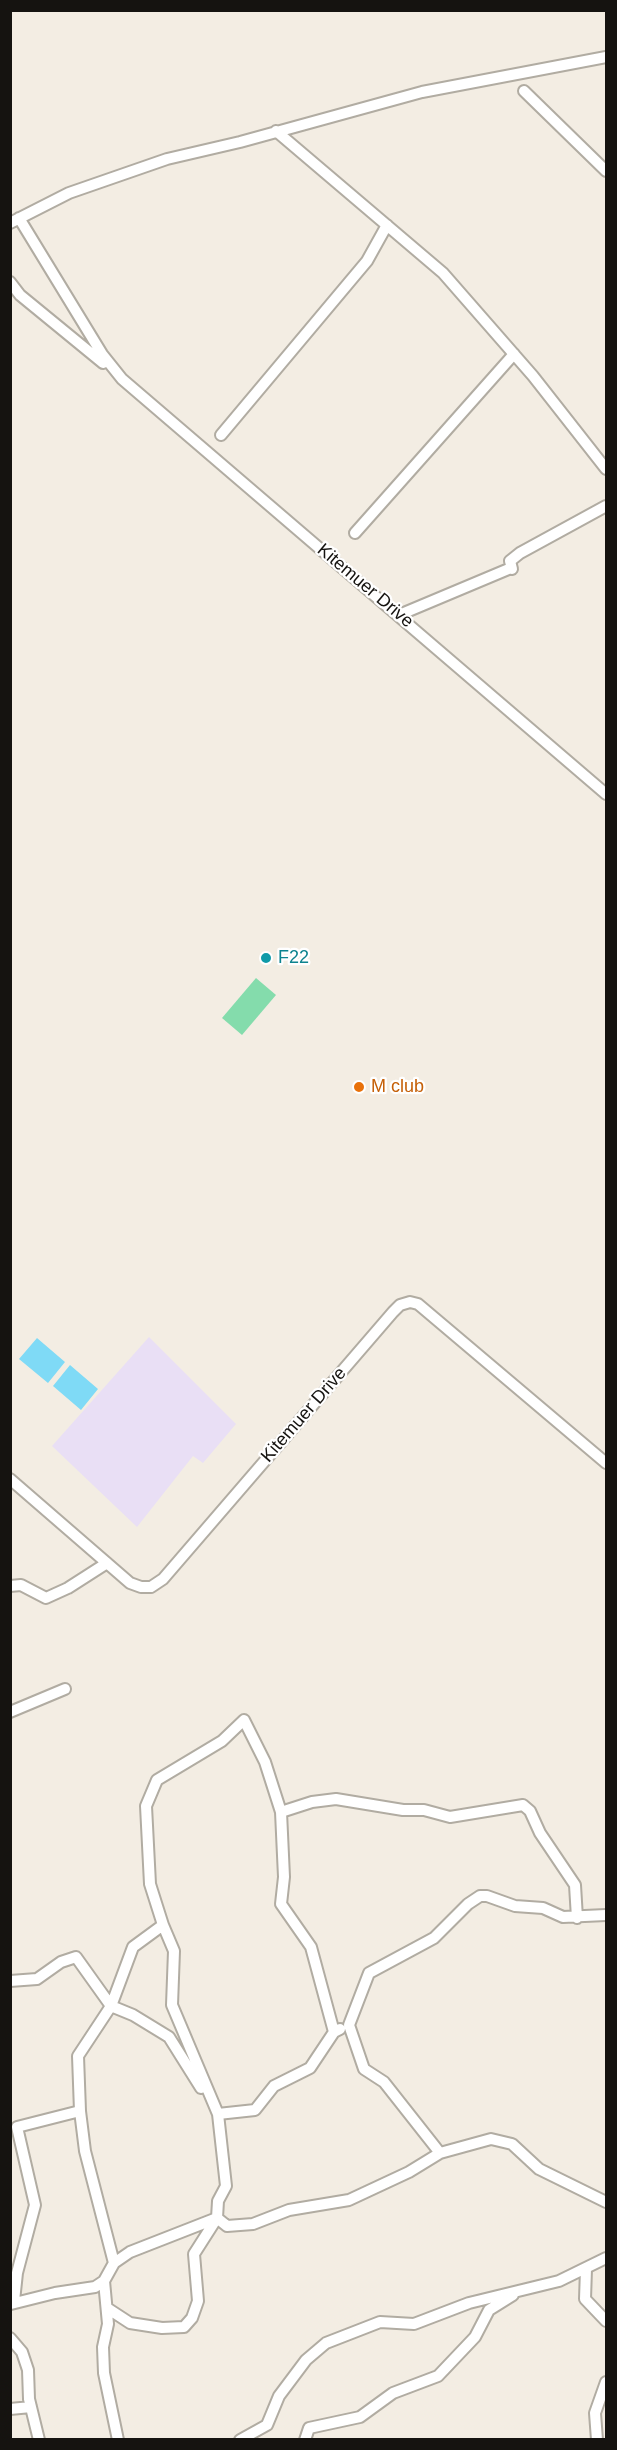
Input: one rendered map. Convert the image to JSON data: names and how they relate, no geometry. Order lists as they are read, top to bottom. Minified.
{"streets":{"street":["Kitemuer Drive"]},"places":["F22","M club"]}
